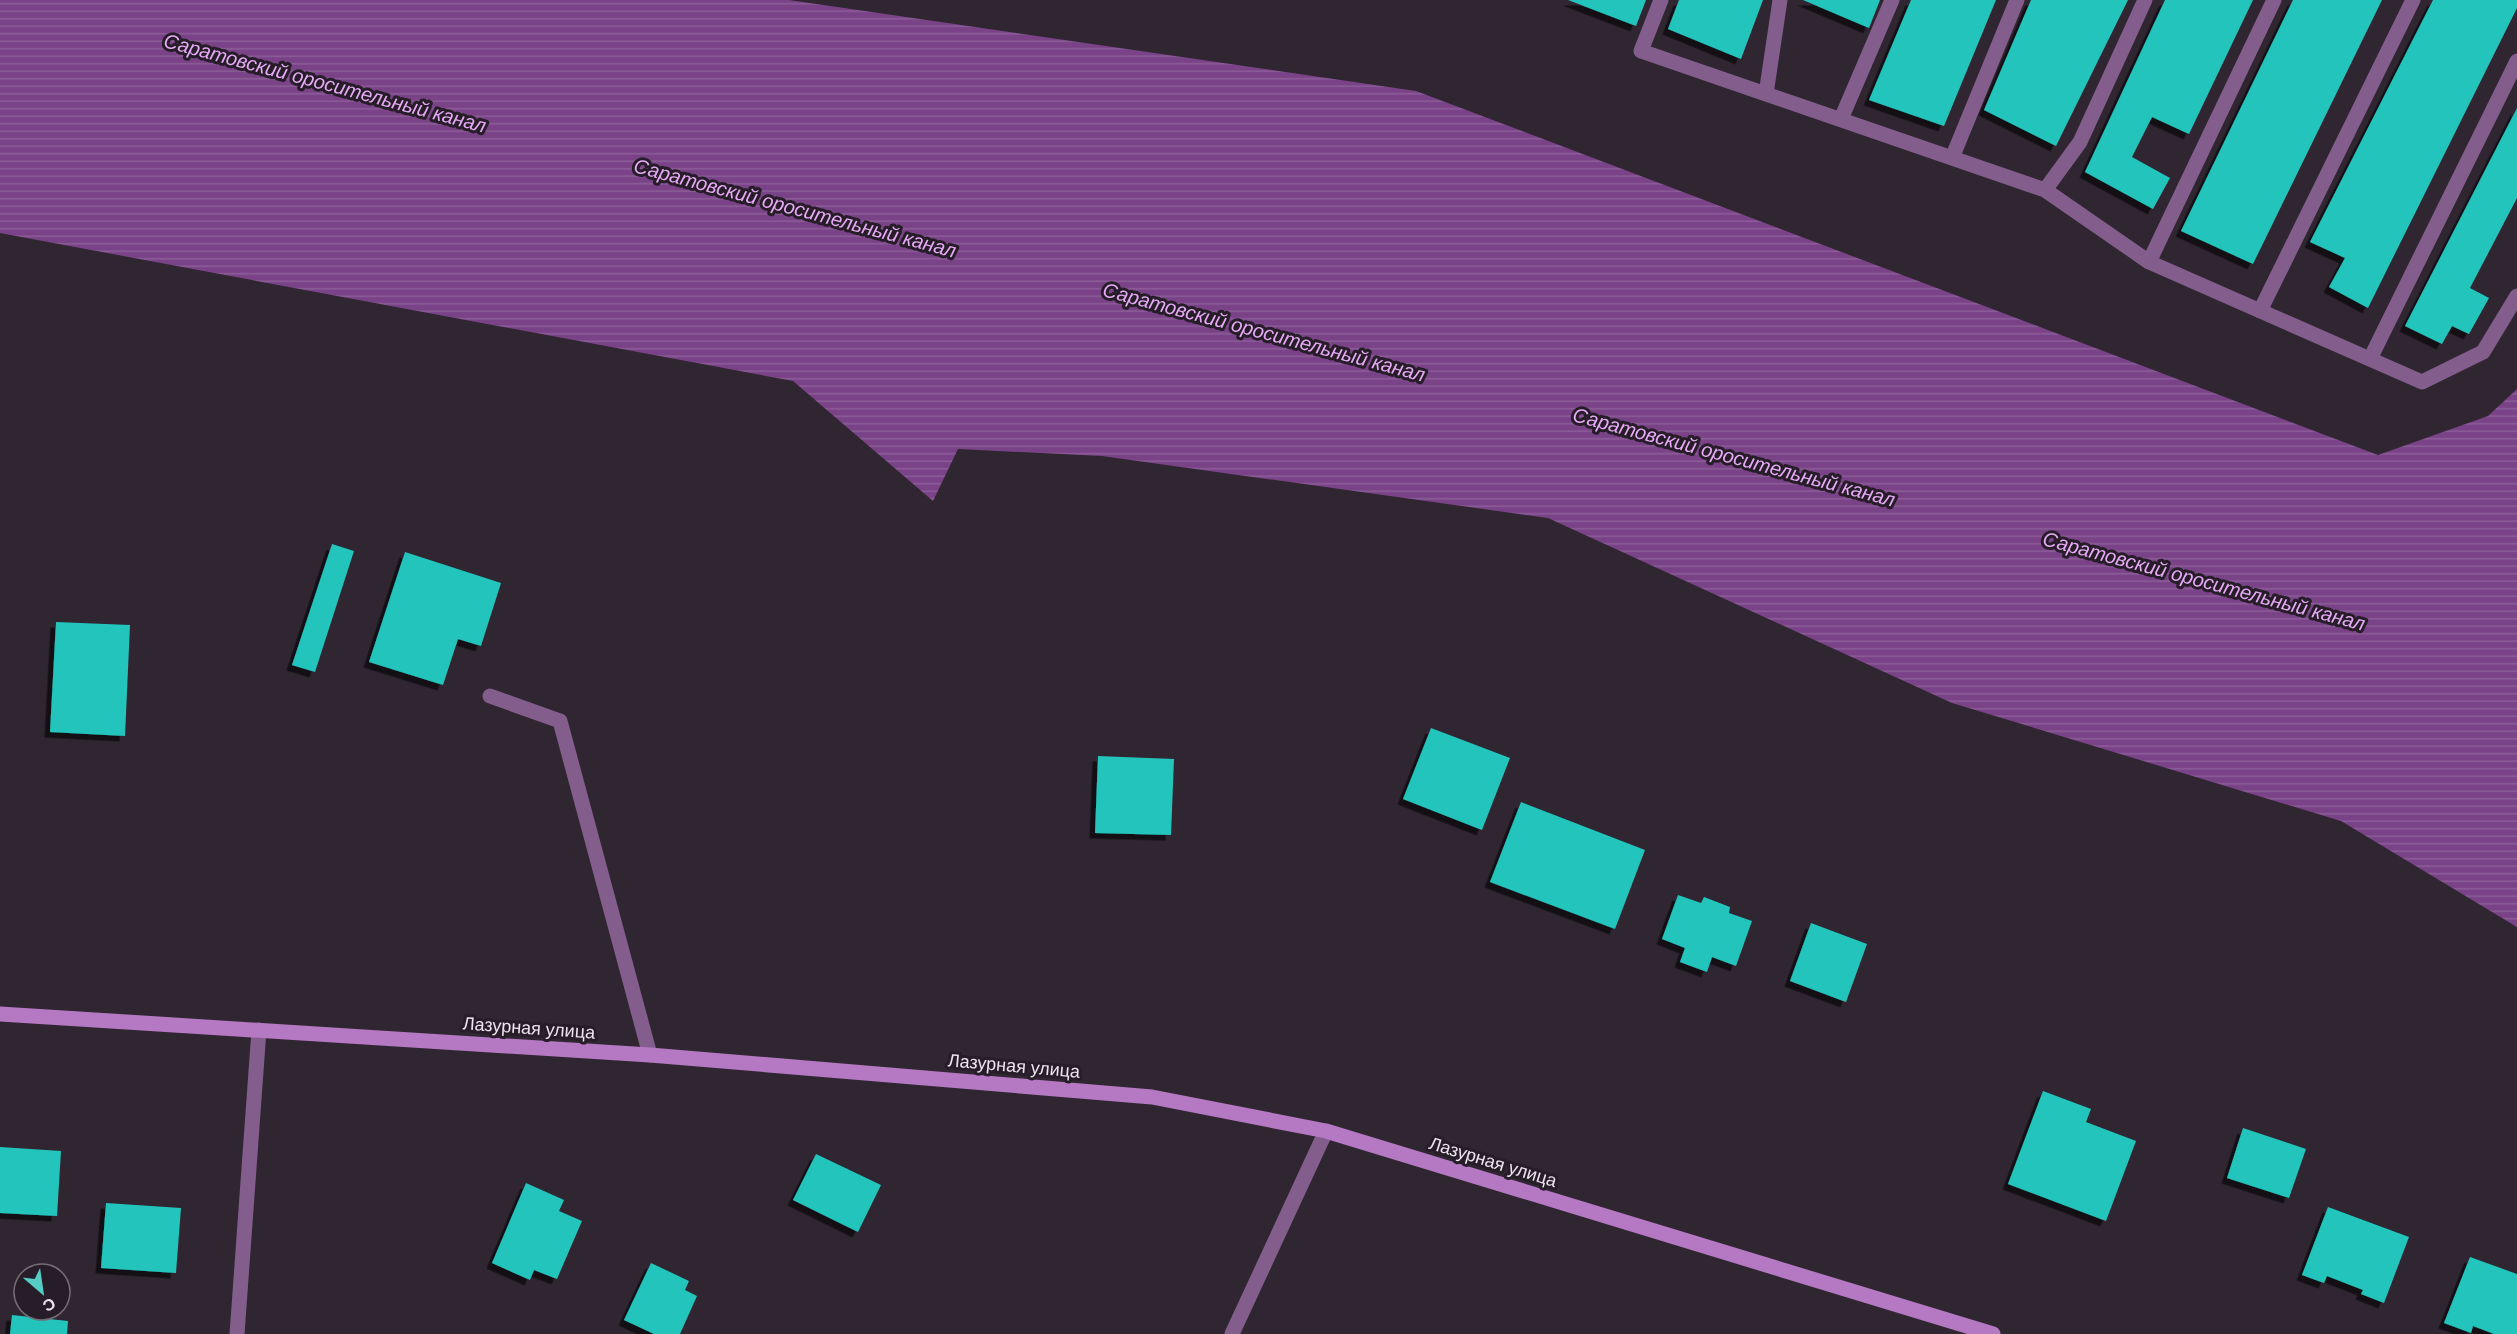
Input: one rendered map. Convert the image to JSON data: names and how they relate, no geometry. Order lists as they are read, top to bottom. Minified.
{"streets":{"street":["Лазурная улица"]},"water":["Саратовский оросительный канал"],"north":"bottom right"}
